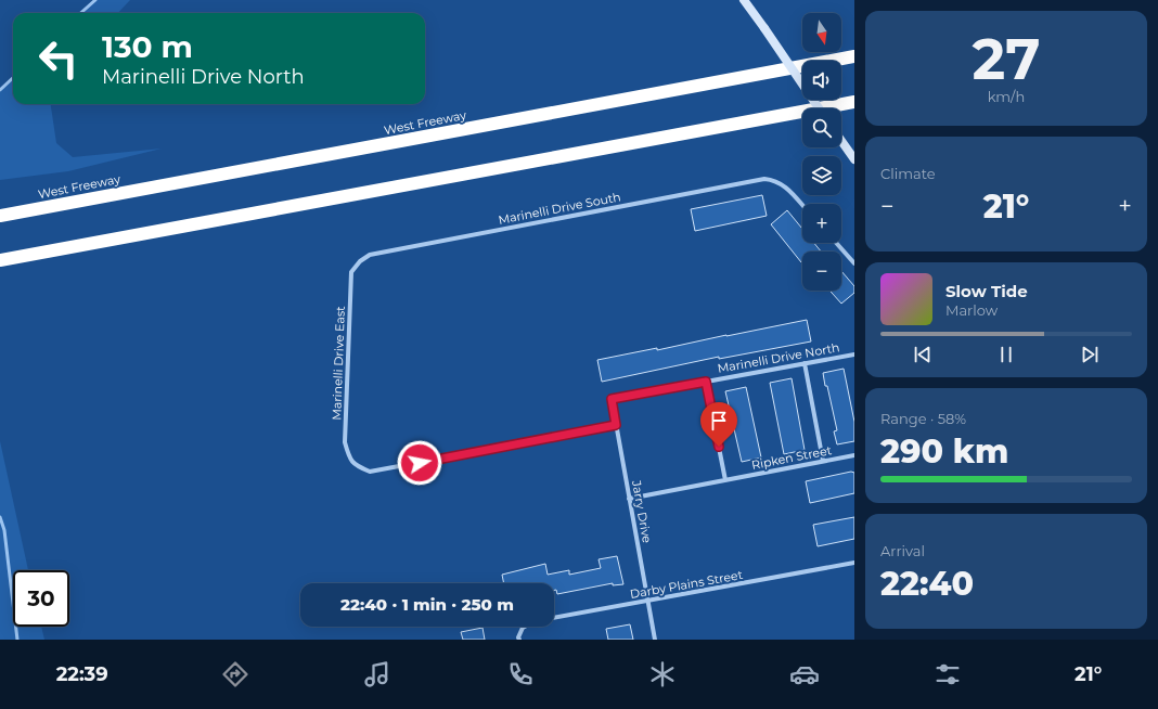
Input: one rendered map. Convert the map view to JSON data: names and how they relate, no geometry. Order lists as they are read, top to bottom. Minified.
{"streets":{"highway":["West Freeway"],"street":["Marinelli Drive South","Marinelli Drive North","Marinelli Drive East","Ripken Street","Jarry Drive","Darby Plains Street"]},"crossings":[["Marinelli Drive South","Marinelli Drive East"],["Marinelli Drive North","Marinelli Drive East"],["Marinelli Drive North","Jarry Drive"],["Marinelli Drive East","Jarry Drive"],["Ripken Street","Jarry Drive"],["Jarry Drive","Darby Plains Street"]],"north":"bottom","page":{"tile":[["27","km/h"],"Climate",["Range · 58%","290 km"],["Arrival","22:40"]],"map_buttons":["+","−"],"turn":["130 m","Marinelli Drive North"],"heat":["−","21°","+"],"song":["Slow Tide","Marlow"],"limit":"30","trip":"22:40 · 1 min · 250 m","tabs":["22:39","21°"]}}
